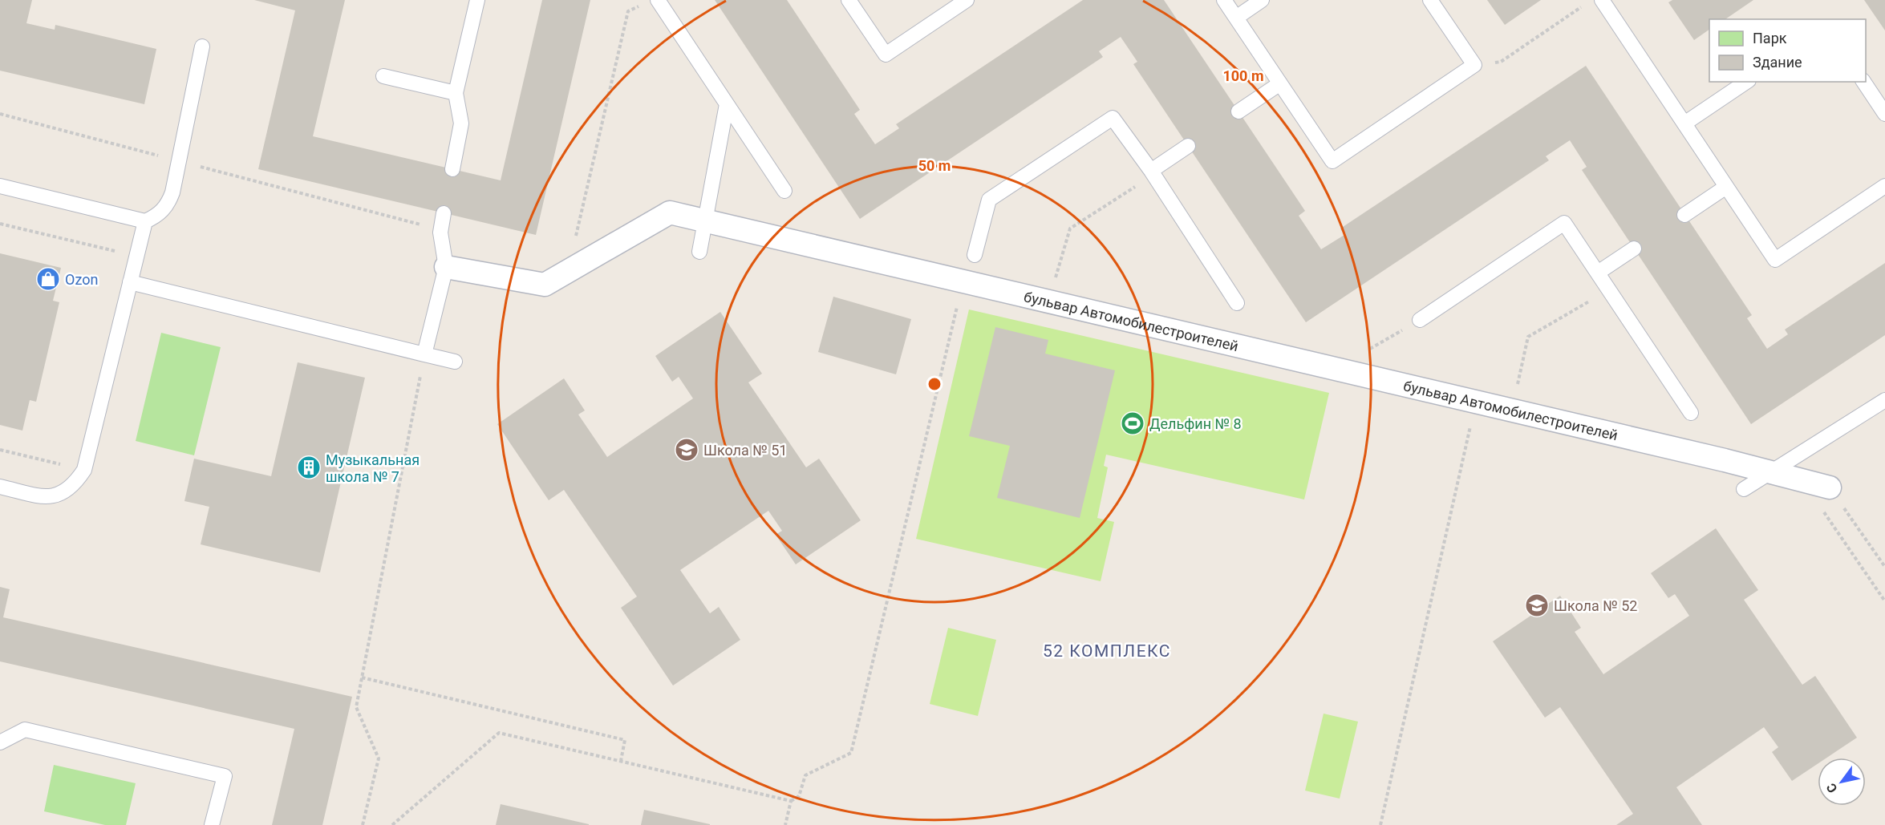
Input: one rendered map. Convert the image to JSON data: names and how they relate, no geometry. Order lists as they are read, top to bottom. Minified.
{"streets":{"street":["бульвар Автомобилестроителей"]},"districts":["52 КОМПЛЕКС"],"places":{"shop":["Ozon"],"sports":["Дельфин № 8"],"school or university":["Школа № 51","Школа № 52"],"building":["Музыкальная школа № 7"]},"legend":["Парк","Здание"],"north":"bottom left","rings":["100 m","50 m"]}
